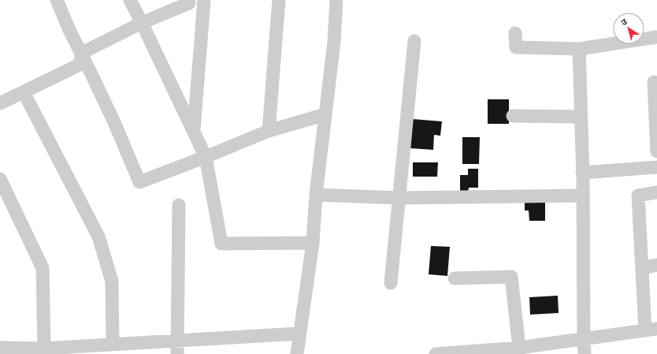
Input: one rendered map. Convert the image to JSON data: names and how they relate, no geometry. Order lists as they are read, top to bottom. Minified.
{"north":"top left"}
